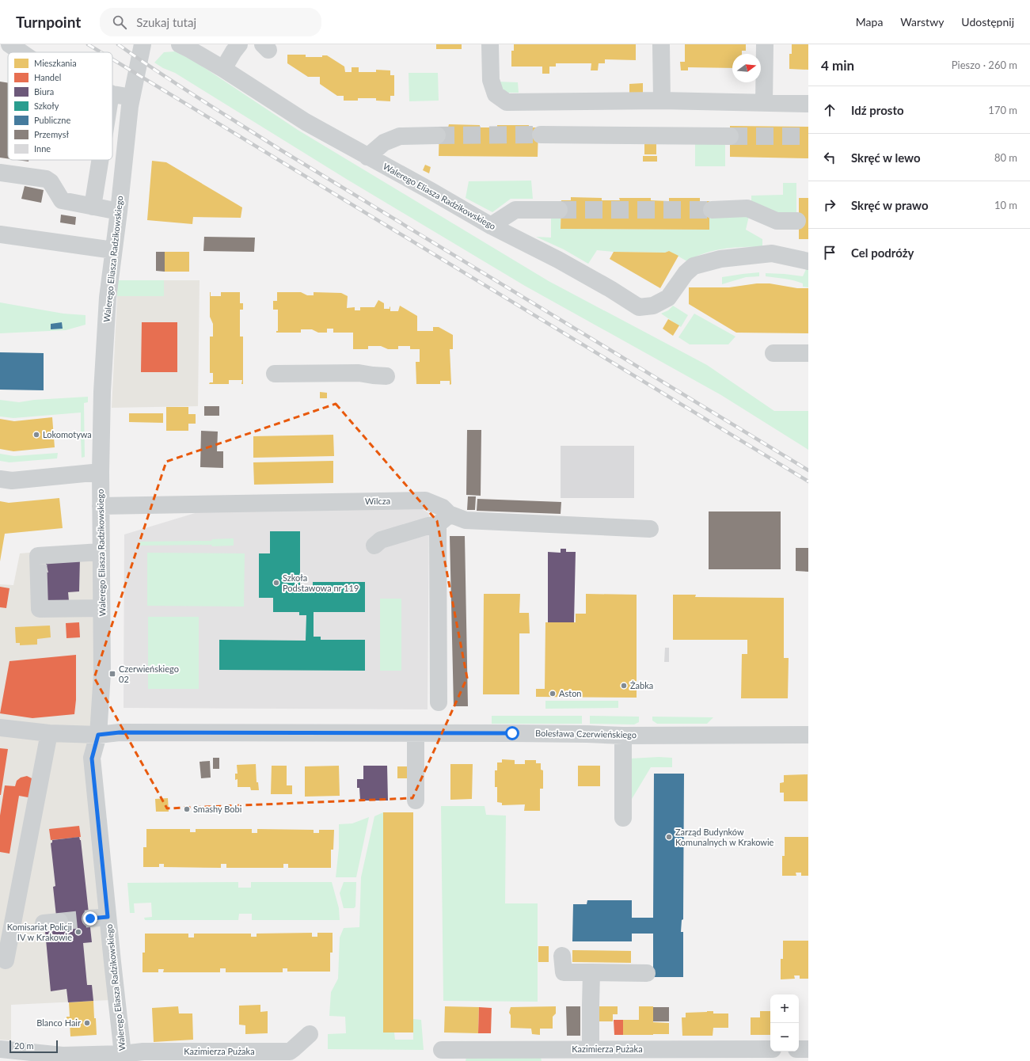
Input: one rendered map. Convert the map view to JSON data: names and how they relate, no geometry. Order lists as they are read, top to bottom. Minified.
{"streets":{"street":["Walerego Eliasza Radzikowskiego","Wilcza","Bolesława Czerwieńskiego","Kazimierza Pużaka"]},"crossings":[["Walerego Eliasza Radzikowskiego","Wilcza"],["Walerego Eliasza Radzikowskiego","Bolesława Czerwieńskiego"],["Walerego Eliasza Radzikowskiego","Kazimierza Pużaka"]],"places":{"other":["Lokomotywa","Szkoła Podstawowa nr 119","Żabka","Aston","Smashy Bobi","Zarząd Budynków Komunalnych w Krakowie","Komisariat Policji IV w Krakowie","Blanco Hair"],"transit":["Czerwieńskiego 02"]},"legend":["Mieszkania","Handel","Biura","Szkoły","Publiczne","Przemysł","Inne"],"scale_bar":"20 m","north":"right","page":{"header":"Turnpoint","search":"Szukaj tutaj","nav":["Mapa","Warstwy","Udostępnij"],"heading":["4 min","Pieszo · 260 m"],"list":[["Idź prosto","170 m"],["Skręć w lewo","80 m"],["Skręć w prawo","10 m"],"Cel podróży"],"map_buttons":["+","−"],"scale":"20 m"}}
